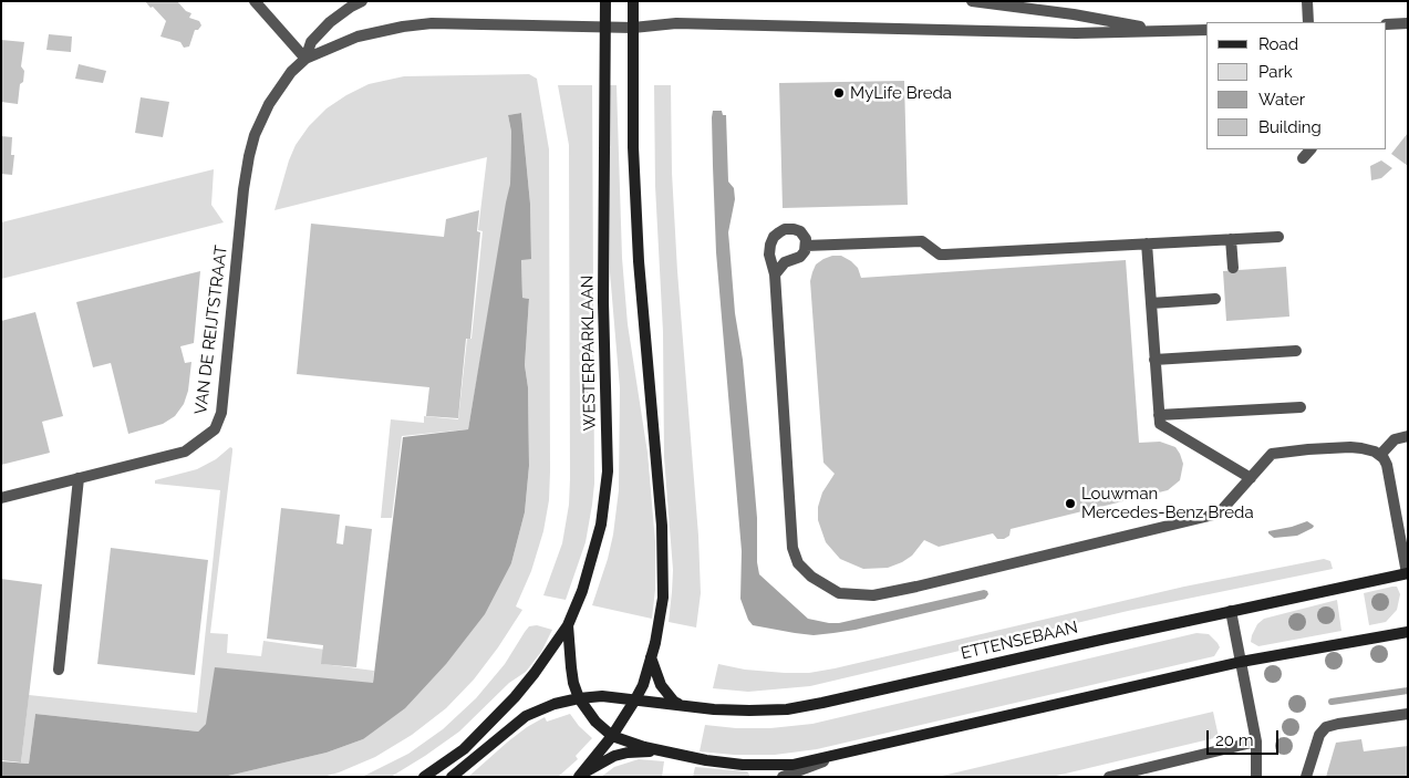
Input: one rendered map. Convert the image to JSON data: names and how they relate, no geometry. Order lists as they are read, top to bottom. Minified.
{"streets":{"main road":["WESTERPARKLAAN","ETTENSEBAAN"],"street":["VAN DE REIJTSTRAAT"]},"crossings":[["VAN DE REIJTSTRAAT","WESTERPARKLAAN"],["WESTERPARKLAAN","ETTENSEBAAN"]],"places":["MyLife Breda","Louwman Mercedes-Benz Breda"],"legend":["Road","Park","Water","Building"],"scale_bar":"20 m"}
